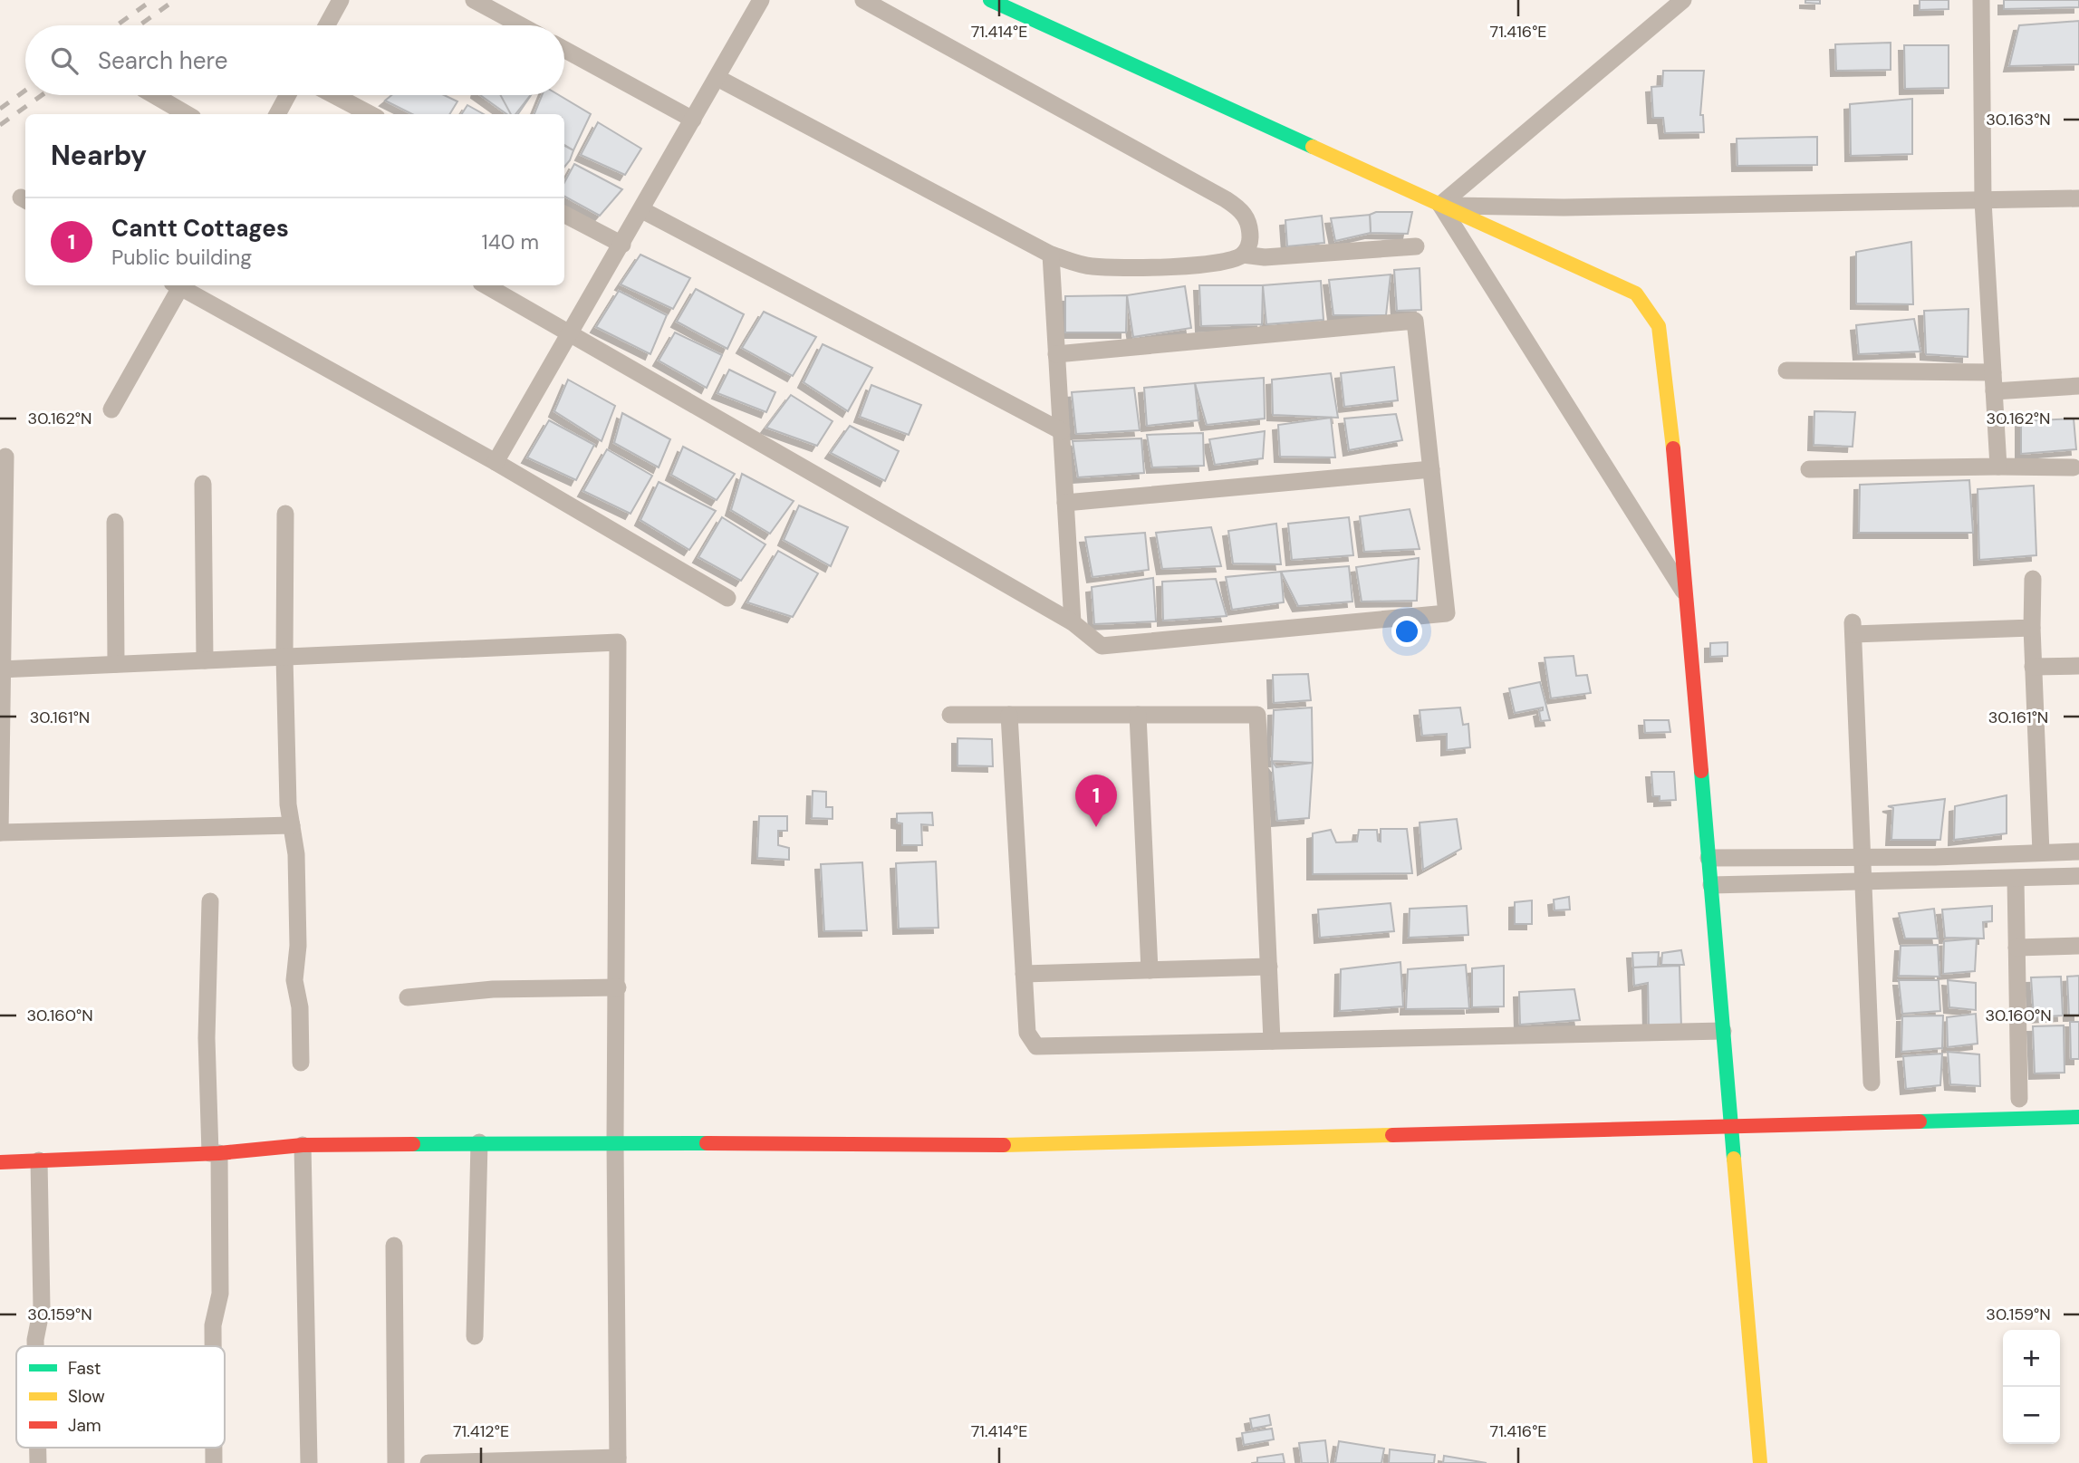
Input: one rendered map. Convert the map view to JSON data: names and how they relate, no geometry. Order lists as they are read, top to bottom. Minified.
{"legend":["Fast","Slow","Jam"],"page":{"search":"Search here","heading":"Nearby","list":[{"mark":"1","name":"Cantt Cottages","note":"Public building","value":"140 m"}],"pins":"1","map_buttons":["+","−"]},"coordinates":["71.414°E","71.416°E","30.163°N","30.162°N","30.161°N","30.160°N","30.159°N","71.412°E"]}
